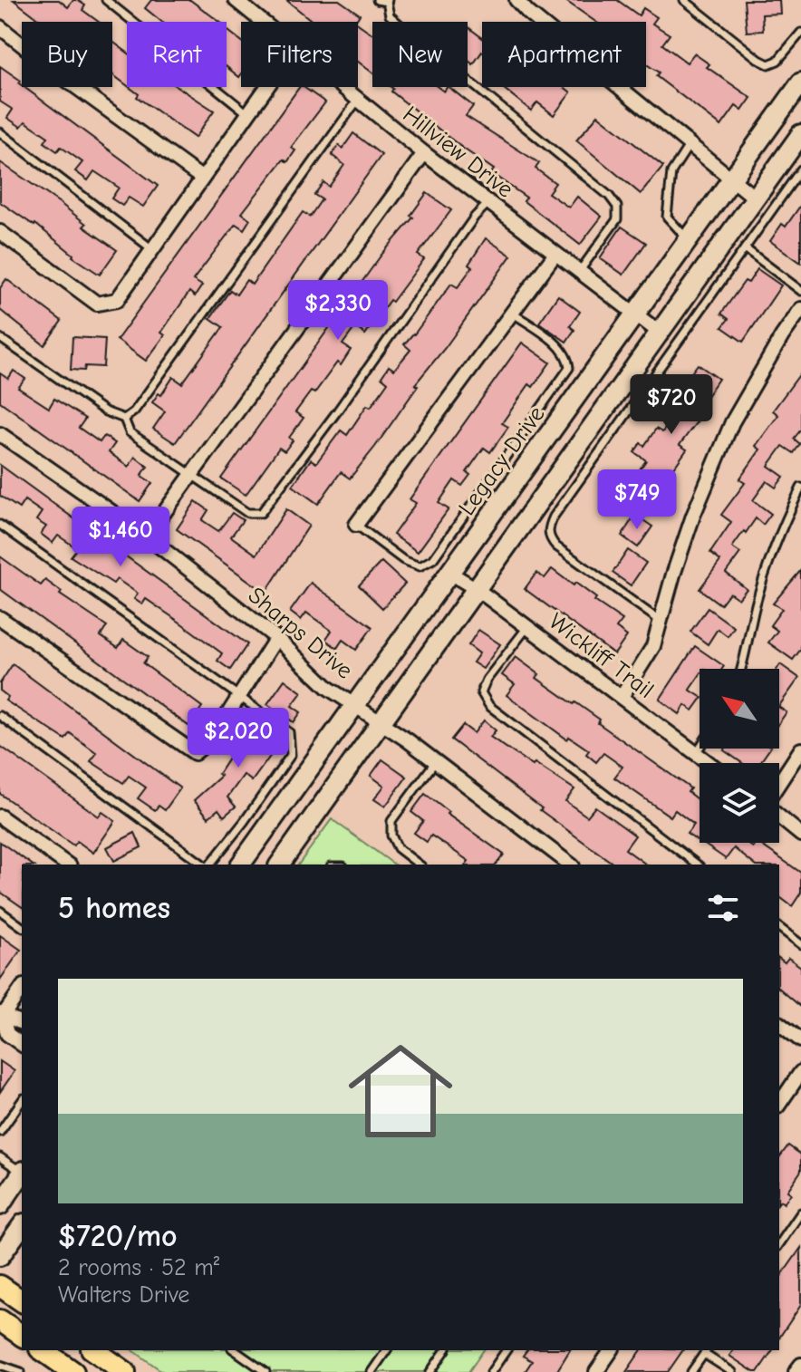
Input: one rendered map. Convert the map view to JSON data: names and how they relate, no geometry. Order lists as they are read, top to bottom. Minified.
{"streets":{"main road":["Legacy Drive"],"street":["Hillview Drive","Sharps Drive","Wickliff Trail"]},"crossings":[["Hillview Drive","Legacy Drive"],["Legacy Drive","Sharps Drive"],["Legacy Drive","Wickliff Trail"]],"north":"top left","page":{"chip":["Buy","Rent","Filters","New","Apartment"],"price":["$2,330","$720","$749","$1,460","$2,020"],"heading":"5 homes","list":[{"name":"$720/mo","note":"2 rooms · 52 m² · Walters Drive"}]}}
